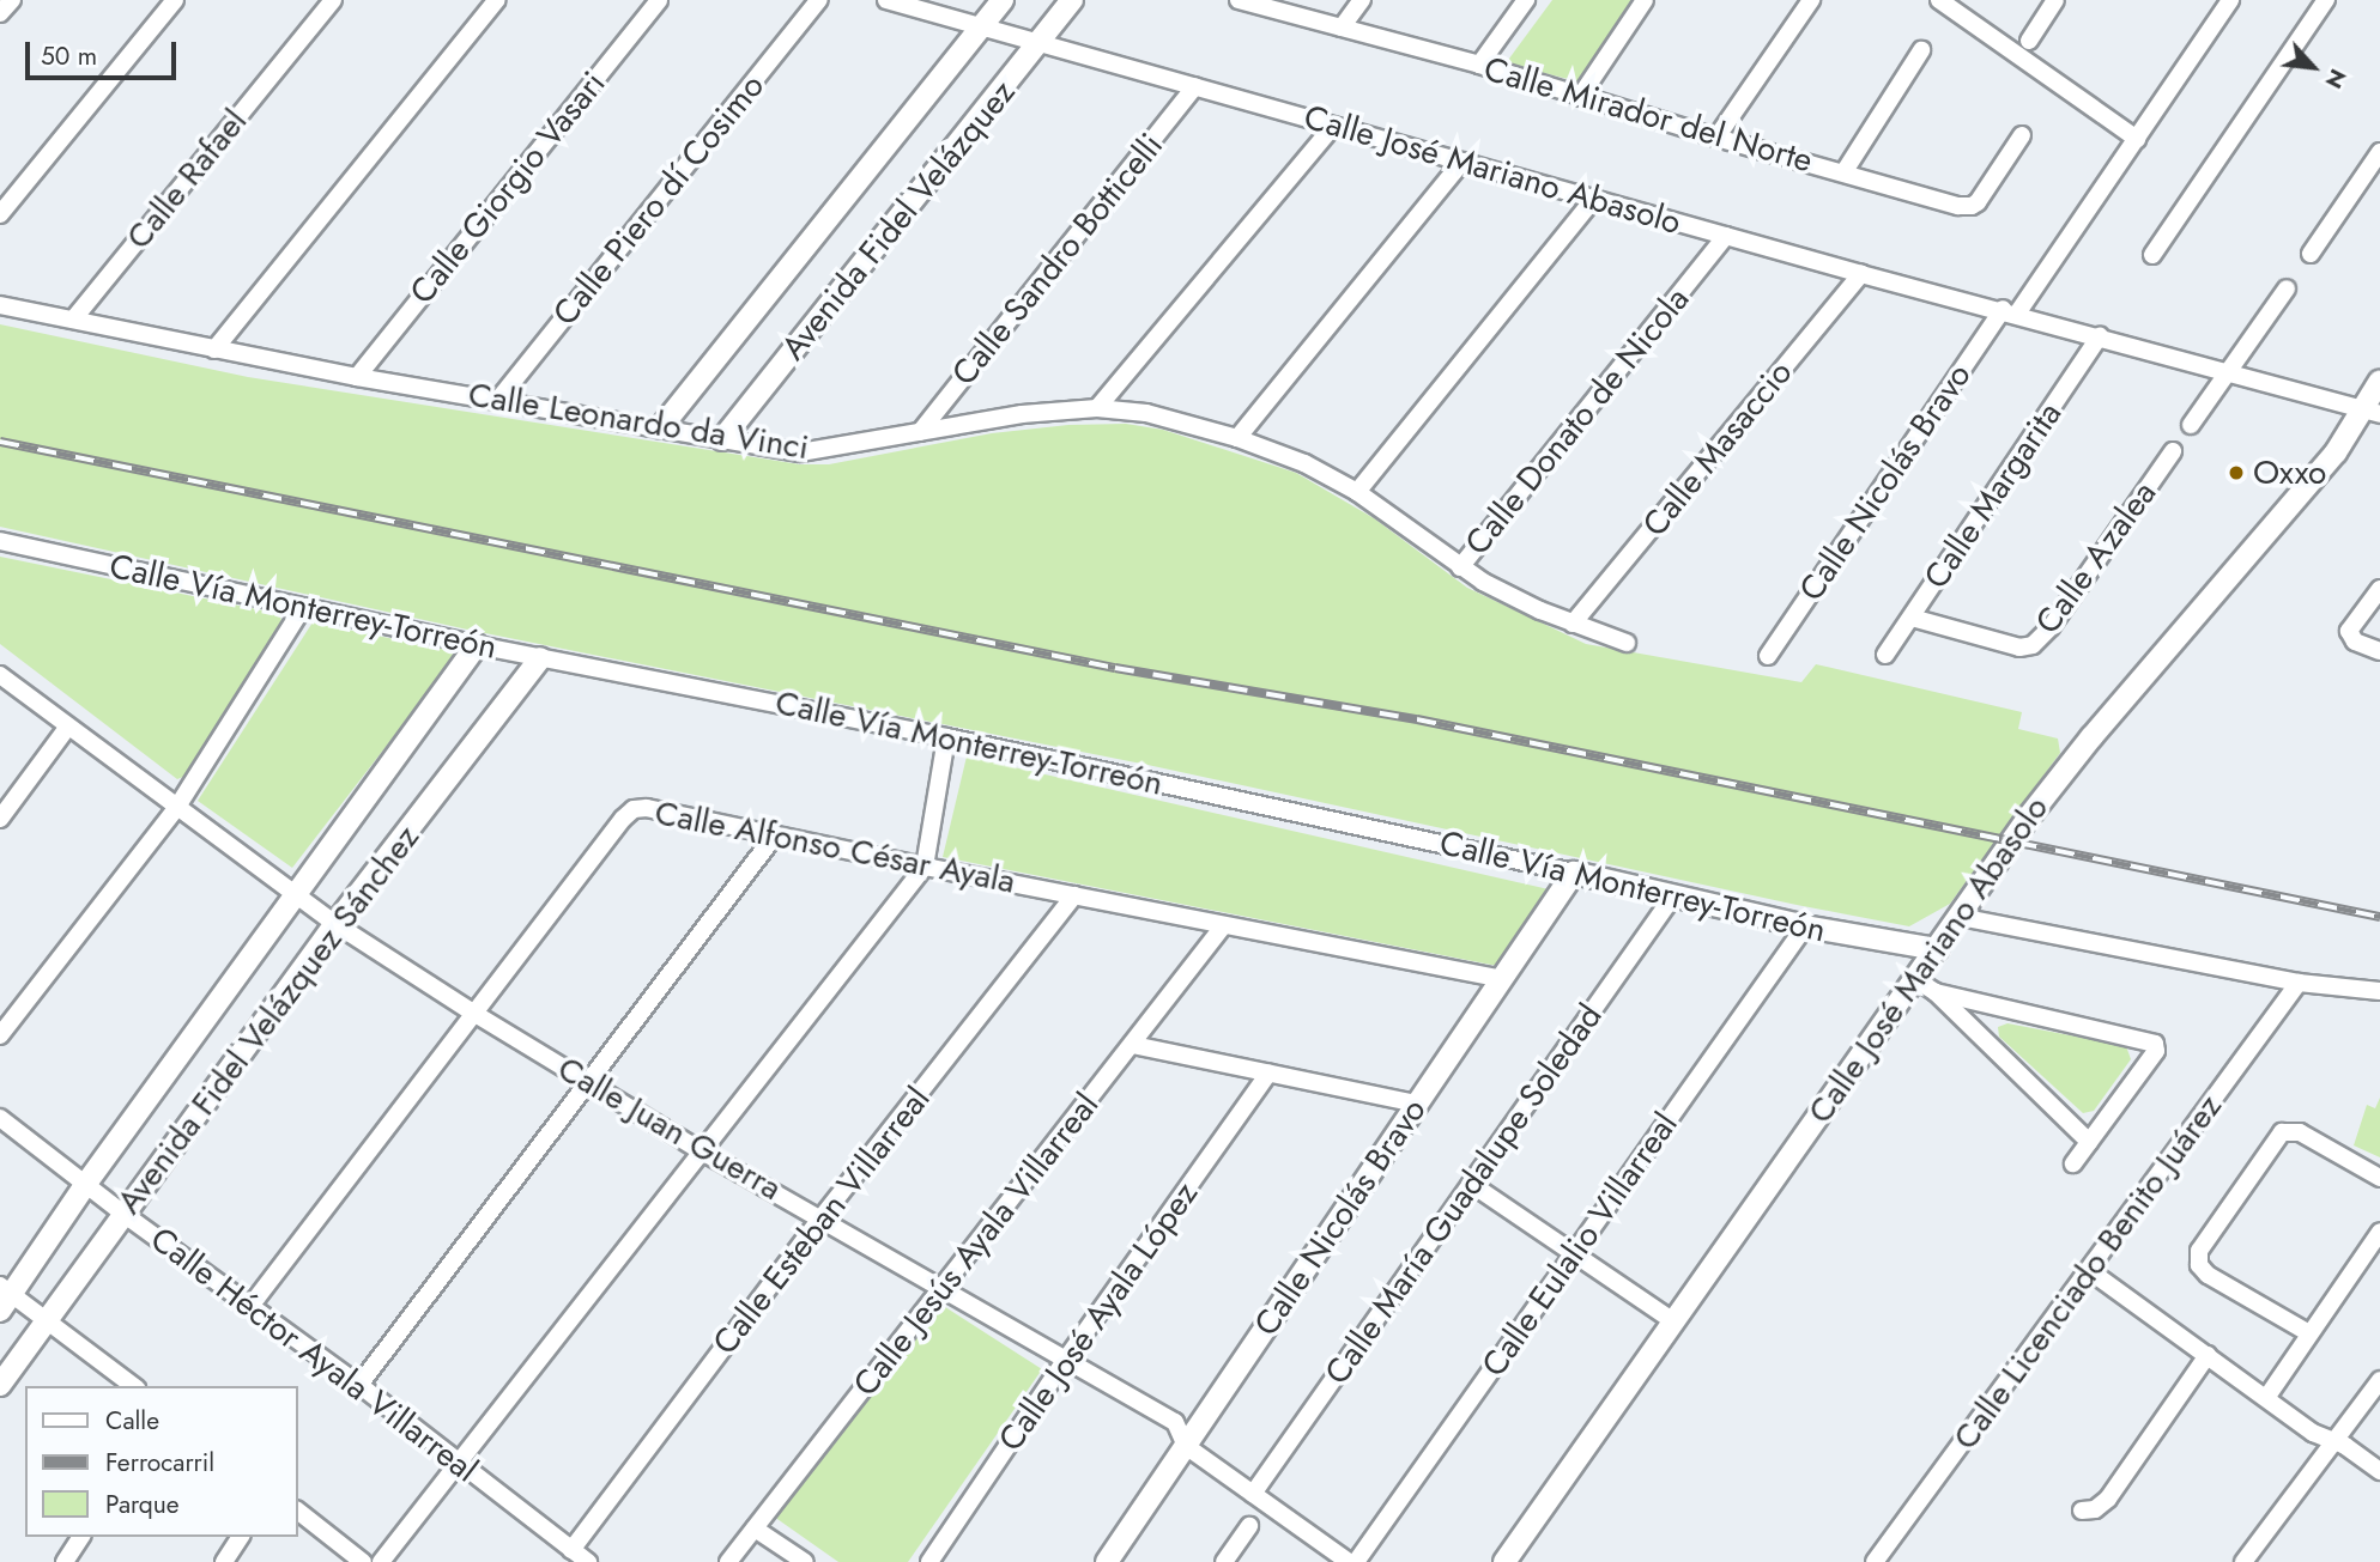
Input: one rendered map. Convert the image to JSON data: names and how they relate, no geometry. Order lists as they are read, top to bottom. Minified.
{"streets":{"street":["Calle Mirador del Norte","Calle José Mariano Abasolo","Calle Rafael","Calle Giorgio Vasari","Calle Piero dí Cosimo","Avenida Fidel Velázquez","Calle Sandro Botticelli","Calle Leonardo da Vinci","Calle Donato de Nicola","Calle Masaccio","Calle Nicolás Bravo","Calle Margarita","Calle Azalea","Calle Vía Monterrey-Torreón","Calle Alfonso César Ayala","Avenida Fidel Velázquez Sánchez","Calle Juan Guerra","Calle María Guadalupe Soledad","Calle Esteban Villarreal","Calle Jesús Ayala Villarreal","Calle Eulalio Villarreal","Calle Licenciado Benito Juárez","Calle José Ayala López","Calle Héctor Ayala Villarreal"]},"crossings":[["Calle José Mariano Abasolo","Avenida Fidel Velázquez"],["Calle José Mariano Abasolo","Calle Sandro Botticelli"],["Calle José Mariano Abasolo","Calle Donato de Nicola"],["Calle José Mariano Abasolo","Calle Masaccio"],["Calle José Mariano Abasolo","Calle Nicolás Bravo"],["Calle José Mariano Abasolo","Calle Margarita"],["Calle José Mariano Abasolo","Calle Vía Monterrey-Torreón"],["Calle Rafael","Calle Leonardo da Vinci"],["Calle Giorgio Vasari","Calle Leonardo da Vinci"],["Calle Piero dí Cosimo","Calle Leonardo da Vinci"],["Avenida Fidel Velázquez","Calle Leonardo da Vinci"],["Calle Sandro Botticelli","Calle Leonardo da Vinci"],["Calle Leonardo da Vinci","Calle Donato de Nicola"],["Calle Leonardo da Vinci","Calle Masaccio"],["Calle Nicolás Bravo","Calle Vía Monterrey-Torreón"],["Calle Nicolás Bravo","Calle Alfonso César Ayala"],["Calle Nicolás Bravo","Calle Juan Guerra"],["Calle Margarita","Calle Azalea"],["Calle Vía Monterrey-Torreón","Avenida Fidel Velázquez Sánchez"],["Calle Vía Monterrey-Torreón","Calle María Guadalupe Soledad"],["Calle Vía Monterrey-Torreón","Calle Eulalio Villarreal"],["Calle Alfonso César Ayala","Calle Juan Guerra"],["Calle Alfonso César Ayala","Calle Esteban Villarreal"],["Calle Alfonso César Ayala","Calle Jesús Ayala Villarreal"],["Calle Alfonso César Ayala","Calle Héctor Ayala Villarreal"],["Avenida Fidel Velázquez Sánchez","Calle Juan Guerra"],["Avenida Fidel Velázquez Sánchez","Calle Héctor Ayala Villarreal"],["Calle Juan Guerra","Calle María Guadalupe Soledad"],["Calle Juan Guerra","Calle Esteban Villarreal"],["Calle Juan Guerra","Calle Jesús Ayala Villarreal"],["Calle Juan Guerra","Calle José Ayala López"],["Calle Esteban Villarreal","Calle Héctor Ayala Villarreal"]],"places":["Oxxo"],"legend":["Calle","Ferrocarril","Parque"],"scale_bar":"50 m","north":"bottom right"}
